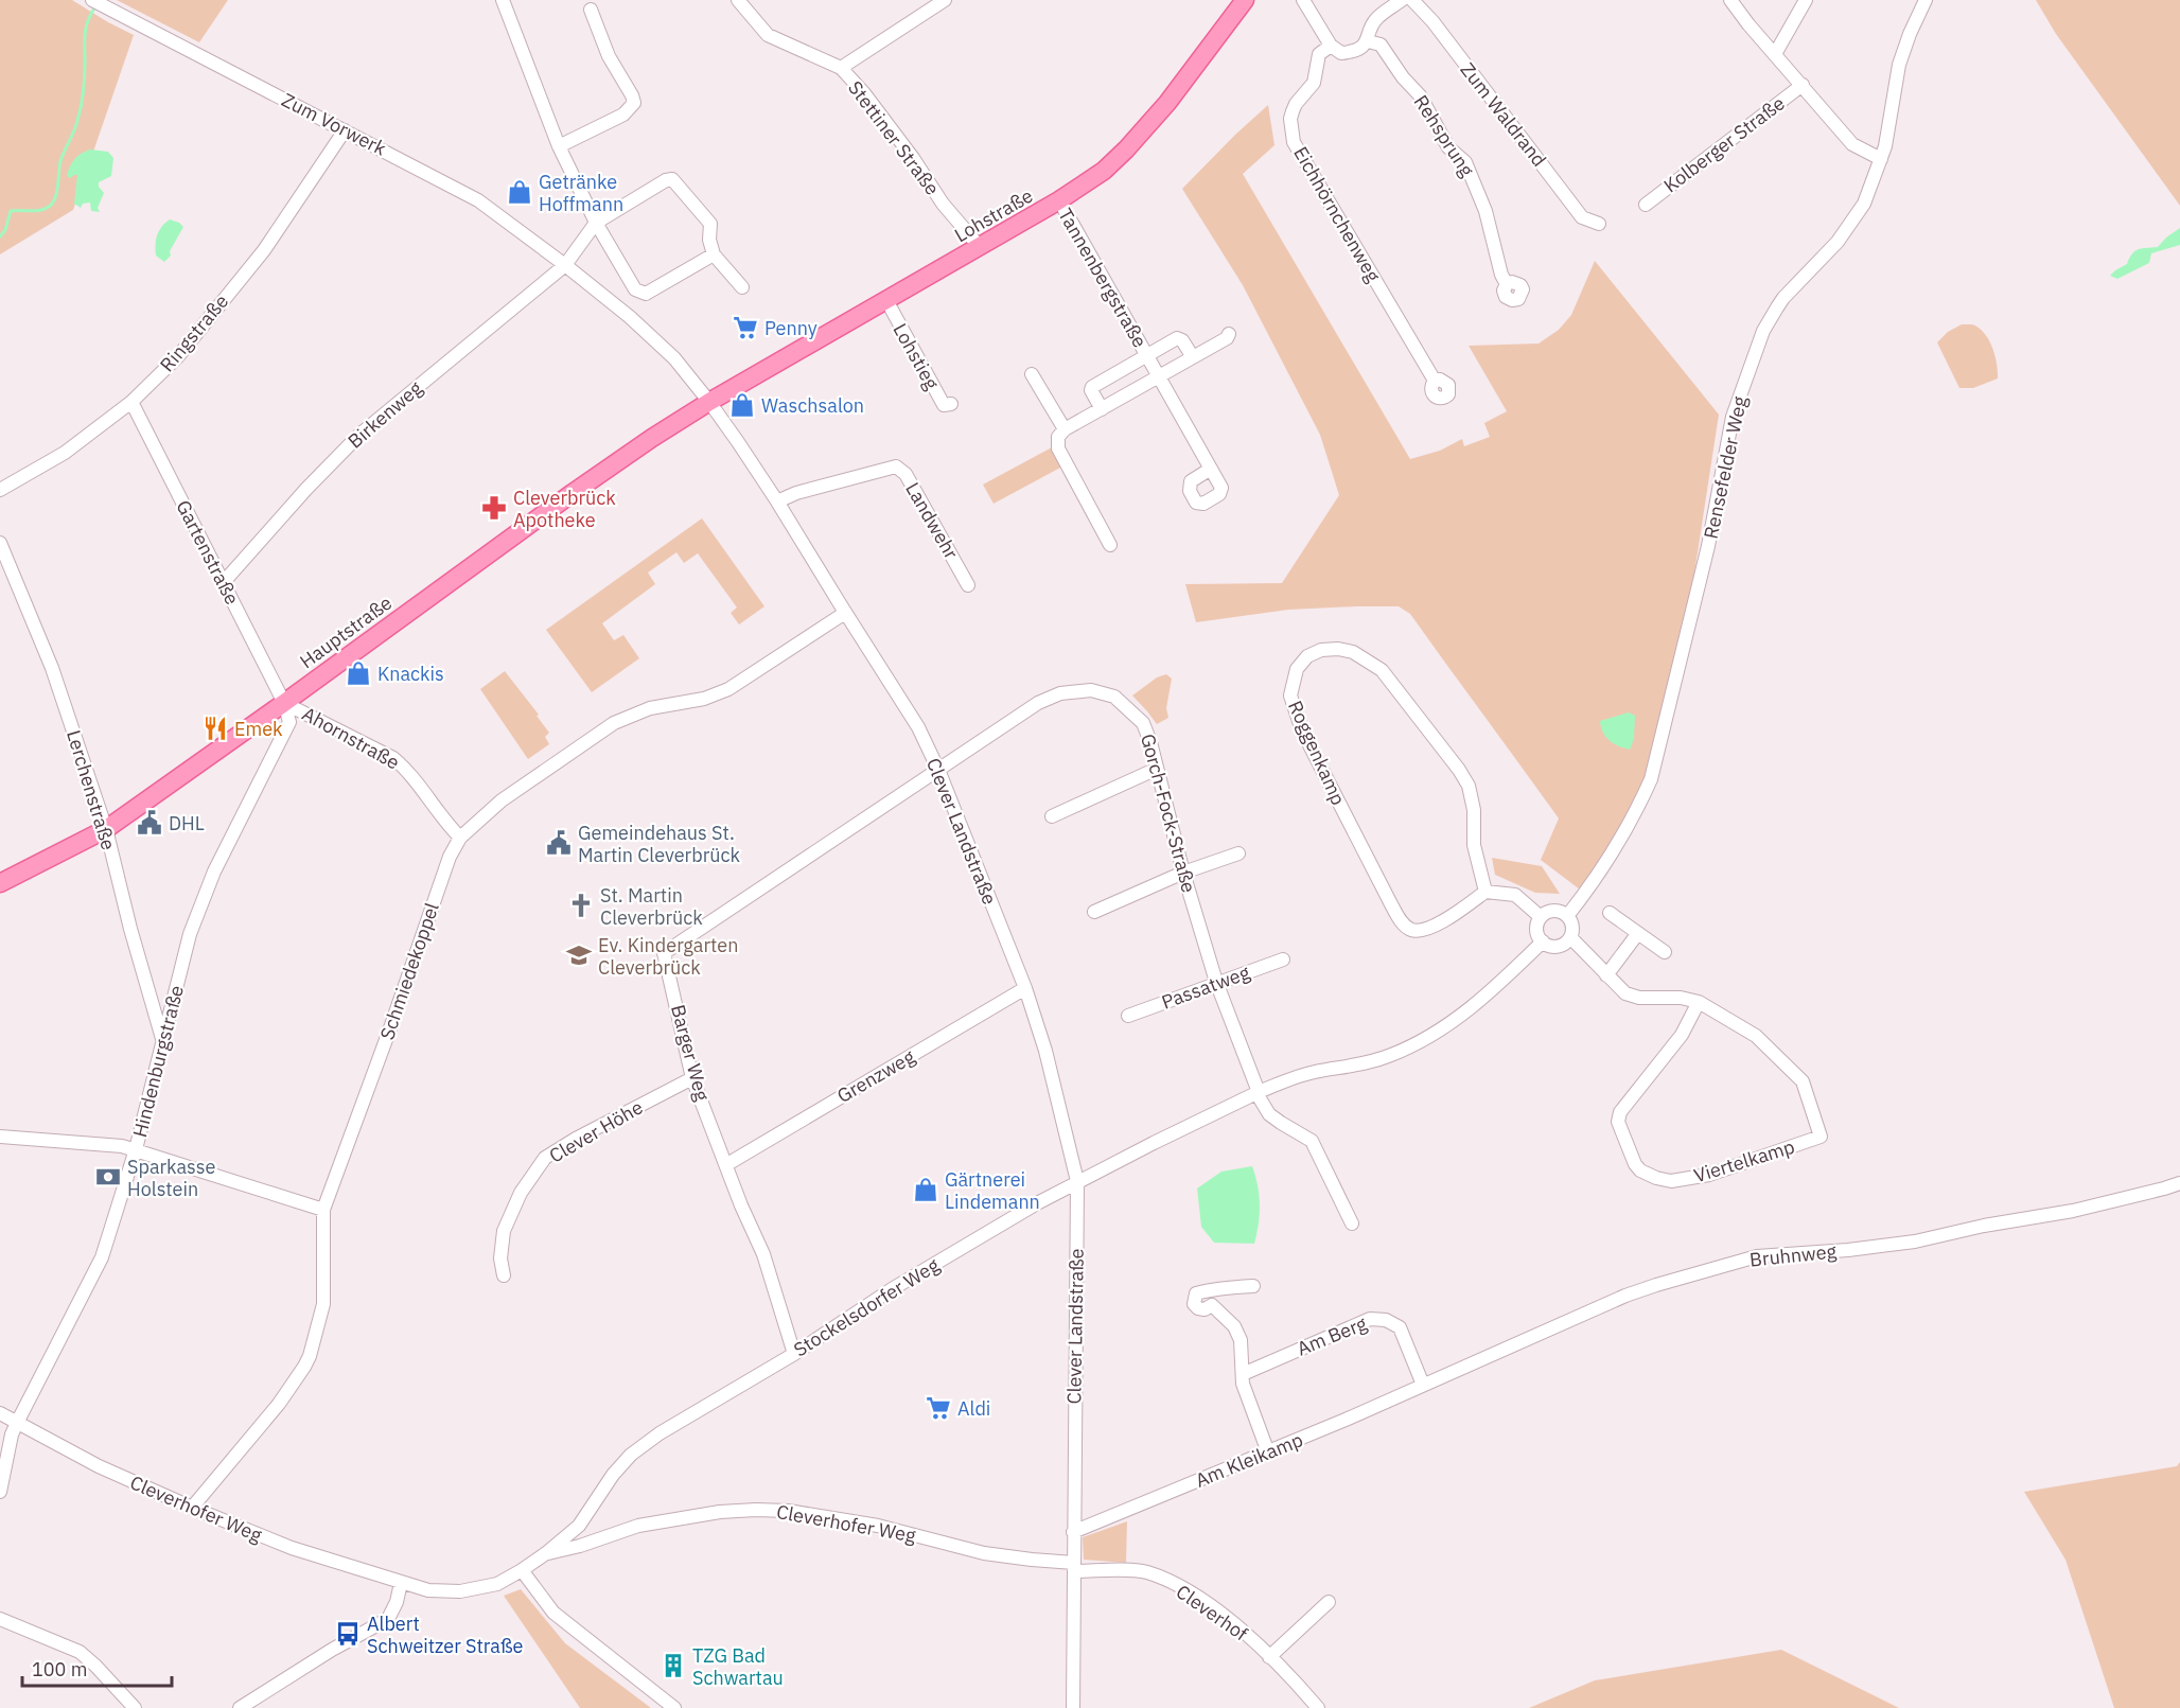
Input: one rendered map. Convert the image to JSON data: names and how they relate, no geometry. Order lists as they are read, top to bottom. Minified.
{"streets":{"main road":["Lohstraße","Hauptstraße"],"street":["Zum Waldrand","Zum Vorwerk","Rehsprung","Stettiner Straße","Kolberger Straße","Eichhörnchenweg","Tannenbergstraße","Ringstraße","Lohstieg","Birkenweg","Rensefelder Weg","Landwehr","Gartenstraße","Ahornstraße","Roggenkamp","Lerchenstraße","Gorch-Fock-Straße","Clever Landstraße","Schmiedekoppel","Passatweg","Barger Weg","Hindenburgstraße","Grenzweg","Clever Höhe","Viertelkamp","Bruhnweg","Stockelsdorfer Weg","Am Berg","Am Kleikamp","Cleverhofer Weg","Cleverhof"]},"crossings":[["Zum Vorwerk","Ringstraße"],["Zum Vorwerk","Birkenweg"],["Zum Vorwerk","Clever Landstraße"],["Stettiner Straße","Lohstraße"],["Kolberger Straße","Rensefelder Weg"],["Lohstraße","Tannenbergstraße"],["Lohstraße","Lohstieg"],["Lohstraße","Hauptstraße"],["Lohstraße","Clever Landstraße"],["Ringstraße","Gartenstraße"],["Birkenweg","Gartenstraße"],["Birkenweg","Clever Landstraße"],["Rensefelder Weg","Viertelkamp"],["Rensefelder Weg","Stockelsdorfer Weg"],["Landwehr","Clever Landstraße"],["Gartenstraße","Hauptstraße"],["Gartenstraße","Ahornstraße"],["Gartenstraße","Hindenburgstraße"],["Hauptstraße","Ahornstraße"],["Hauptstraße","Lerchenstraße"],["Hauptstraße","Clever Landstraße"],["Hauptstraße","Hindenburgstraße"],["Ahornstraße","Schmiedekoppel"],["Ahornstraße","Hindenburgstraße"],["Lerchenstraße","Hindenburgstraße"],["Gorch-Fock-Straße","Clever Landstraße"],["Gorch-Fock-Straße","Passatweg"],["Gorch-Fock-Straße","Barger Weg"],["Gorch-Fock-Straße","Stockelsdorfer Weg"],["Clever Landstraße","Schmiedekoppel"],["Clever Landstraße","Barger Weg"],["Clever Landstraße","Grenzweg"],["Clever Landstraße","Stockelsdorfer Weg"],["Clever Landstraße","Am Kleikamp"],["Clever Landstraße","Cleverhofer Weg"],["Clever Landstraße","Cleverhof"],["Schmiedekoppel","Cleverhofer Weg"],["Barger Weg","Grenzweg"],["Barger Weg","Clever Höhe"],["Barger Weg","Stockelsdorfer Weg"],["Hindenburgstraße","Cleverhofer Weg"],["Viertelkamp","Stockelsdorfer Weg"],["Bruhnweg","Am Berg"],["Bruhnweg","Am Kleikamp"],["Stockelsdorfer Weg","Cleverhofer Weg"],["Am Berg","Am Kleikamp"],["Cleverhofer Weg","Cleverhof"]],"places":{"shop":["Getränke Hoffmann","Waschsalon","Knackis","Gärtnerei Lindemann"],"supermarket":["Penny","Aldi"],"pharmacy":["Cleverbrück Apotheke"],"restaurant":["Emek"],"public building":["DHL","Gemeindehaus St. Martin Cleverbrück"],"church":["St. Martin Cleverbrück"],"school or university":["Ev. Kindergarten Cleverbrück"],"bank":["Sparkasse Holstein"],"bus stop":["Albert Schweitzer Straße"],"building":["TZG Bad Schwartau"]},"scale_bar":"100 m"}
